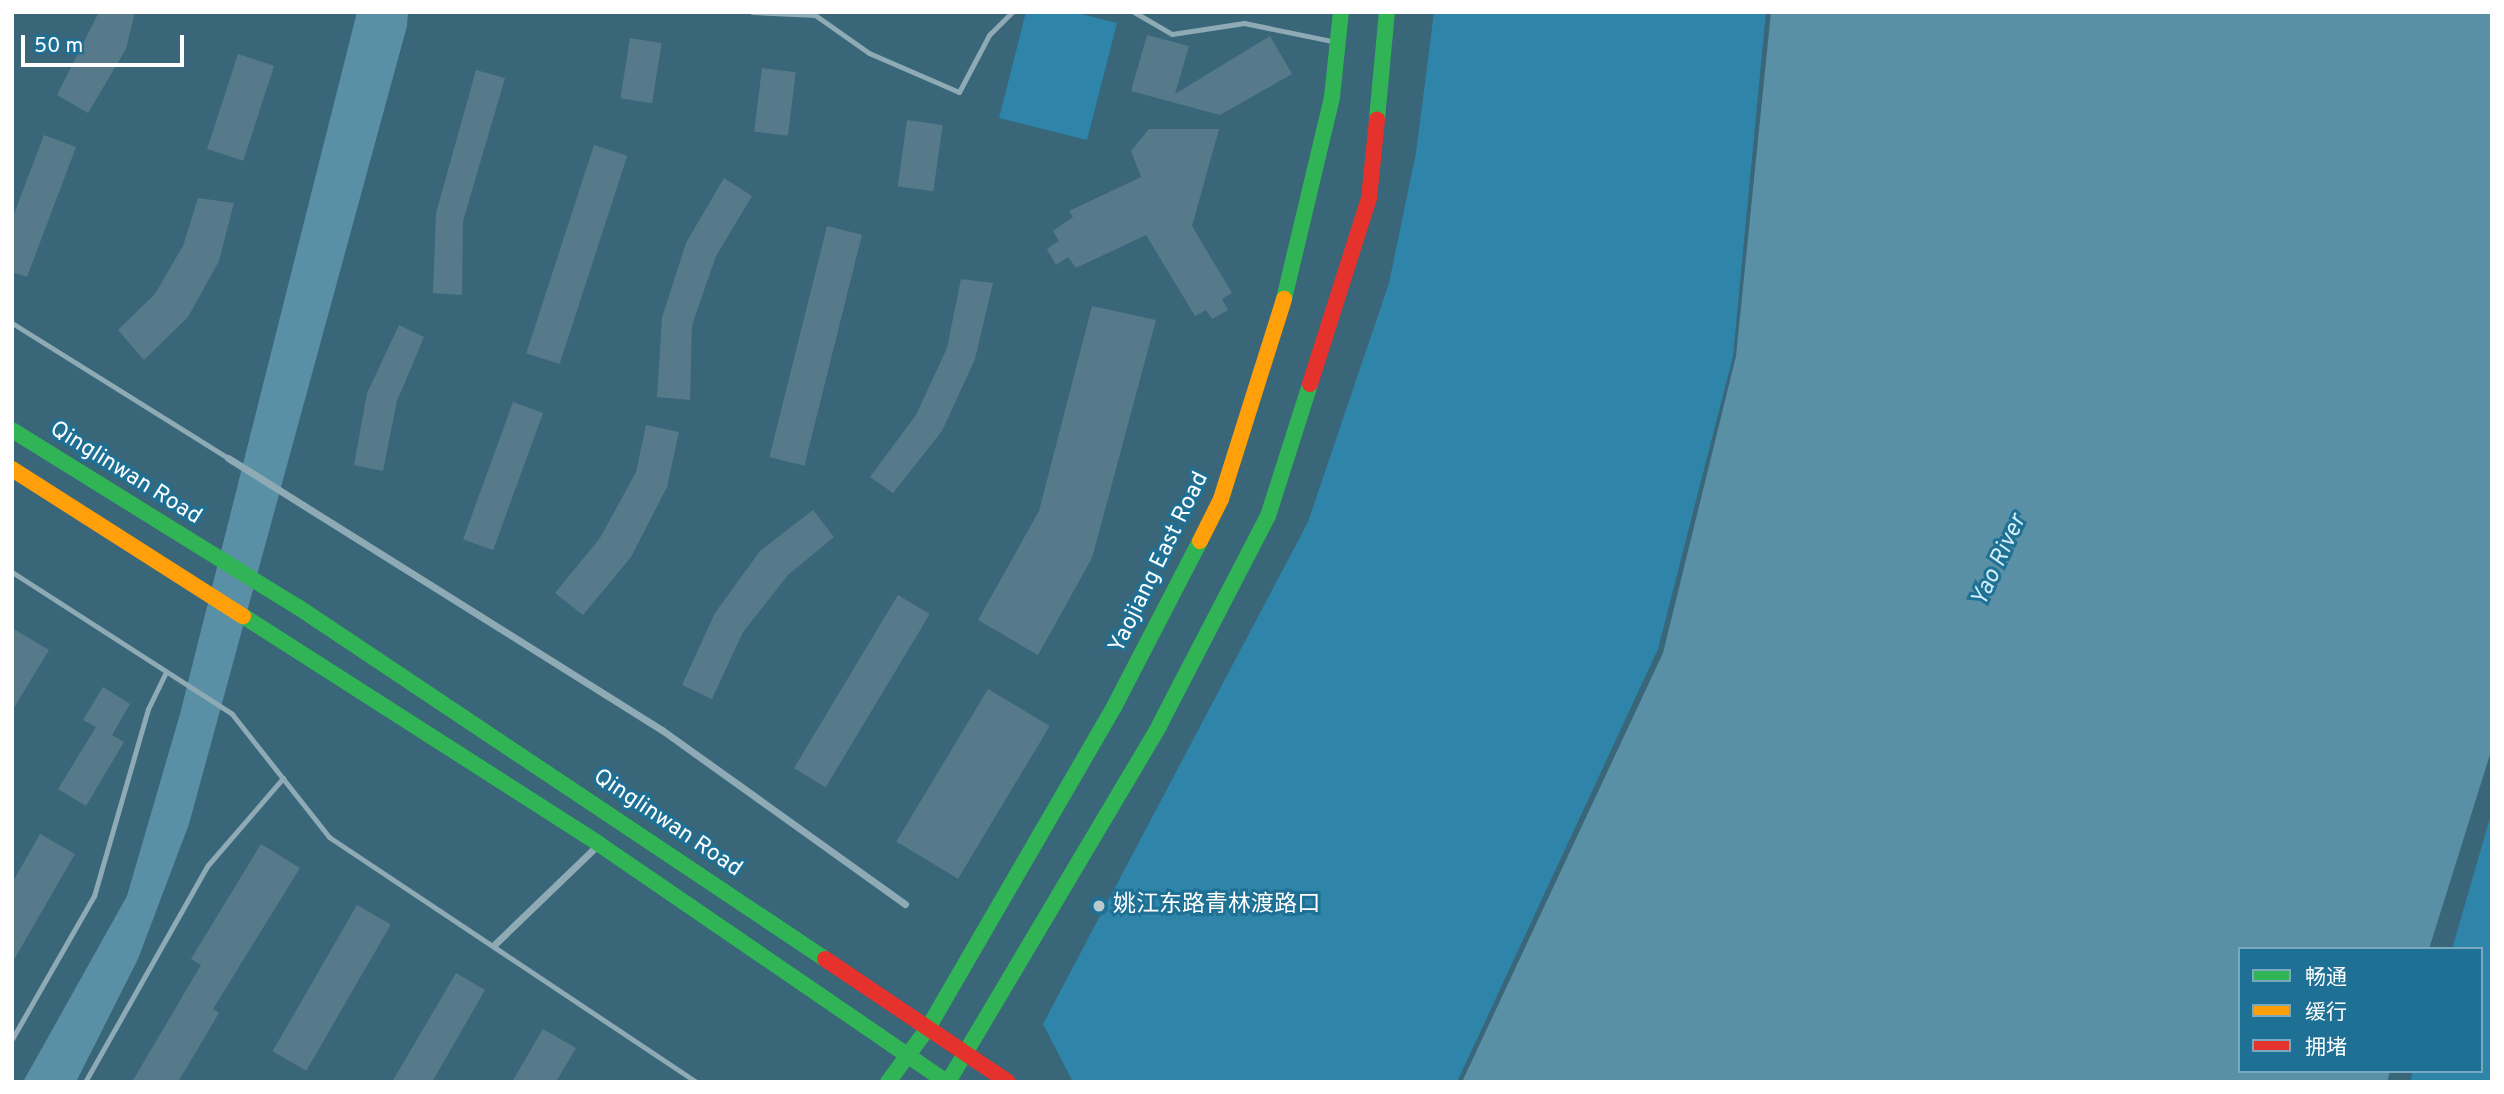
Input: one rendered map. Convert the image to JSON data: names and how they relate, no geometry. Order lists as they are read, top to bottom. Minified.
{"streets":{"main road":["Qinglinwan Road","Yaojiang East Road"]},"crossings":[["Qinglinwan Road","Yaojiang East Road"]],"water":["Yao River"],"places":["姚江东路青林渡路口"],"legend":["畅通","缓行","拥堵"],"scale_bar":"50 m"}
